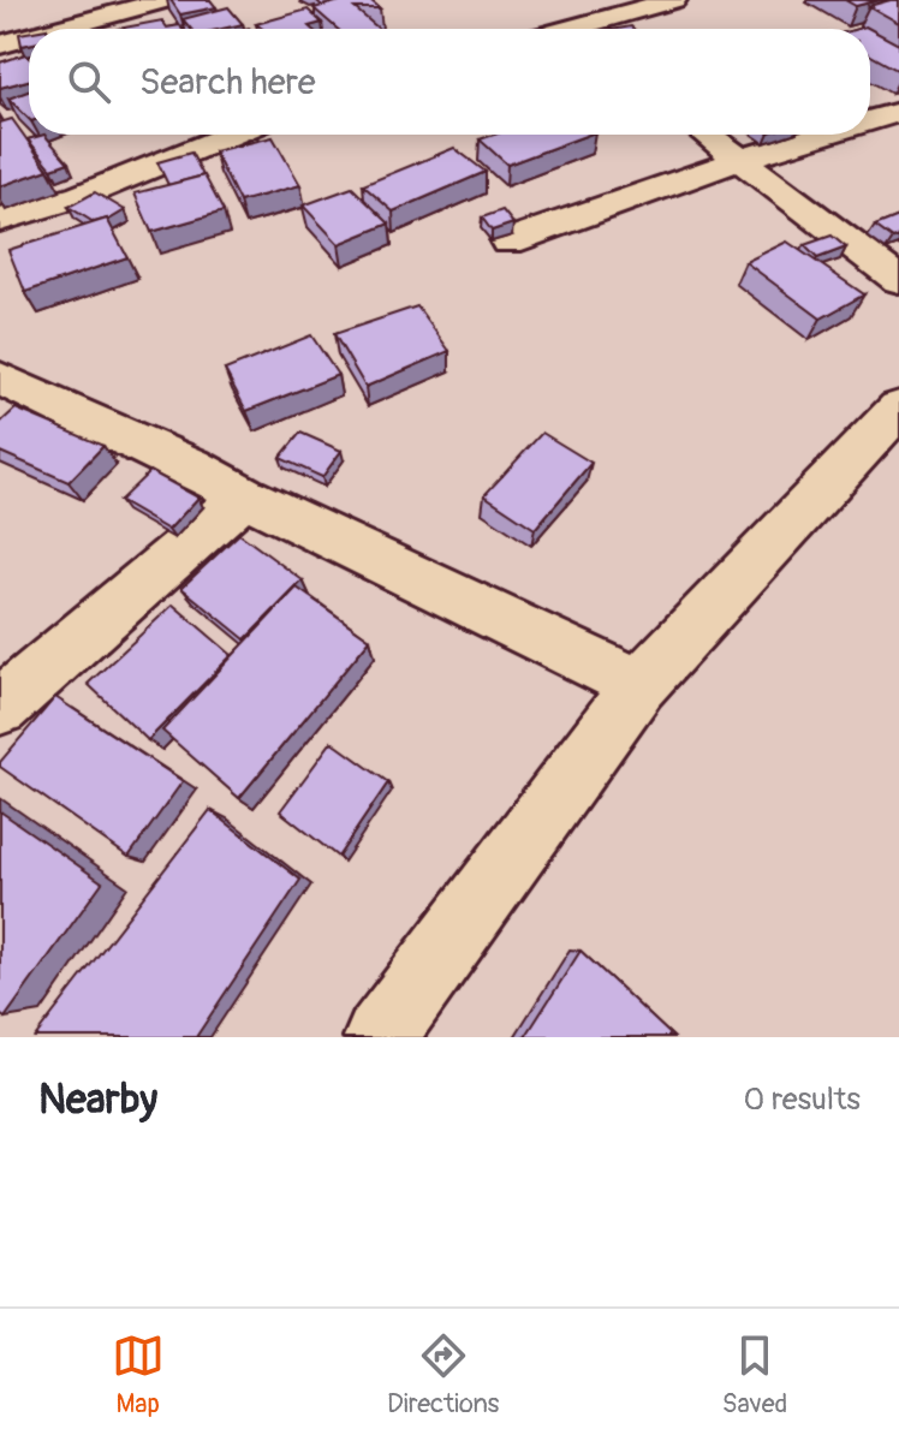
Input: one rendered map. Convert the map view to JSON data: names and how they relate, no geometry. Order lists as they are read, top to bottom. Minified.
{"page":{"search":"Search here","heading":["Nearby","0 results"],"nav":["Map","Directions","Saved"]}}
